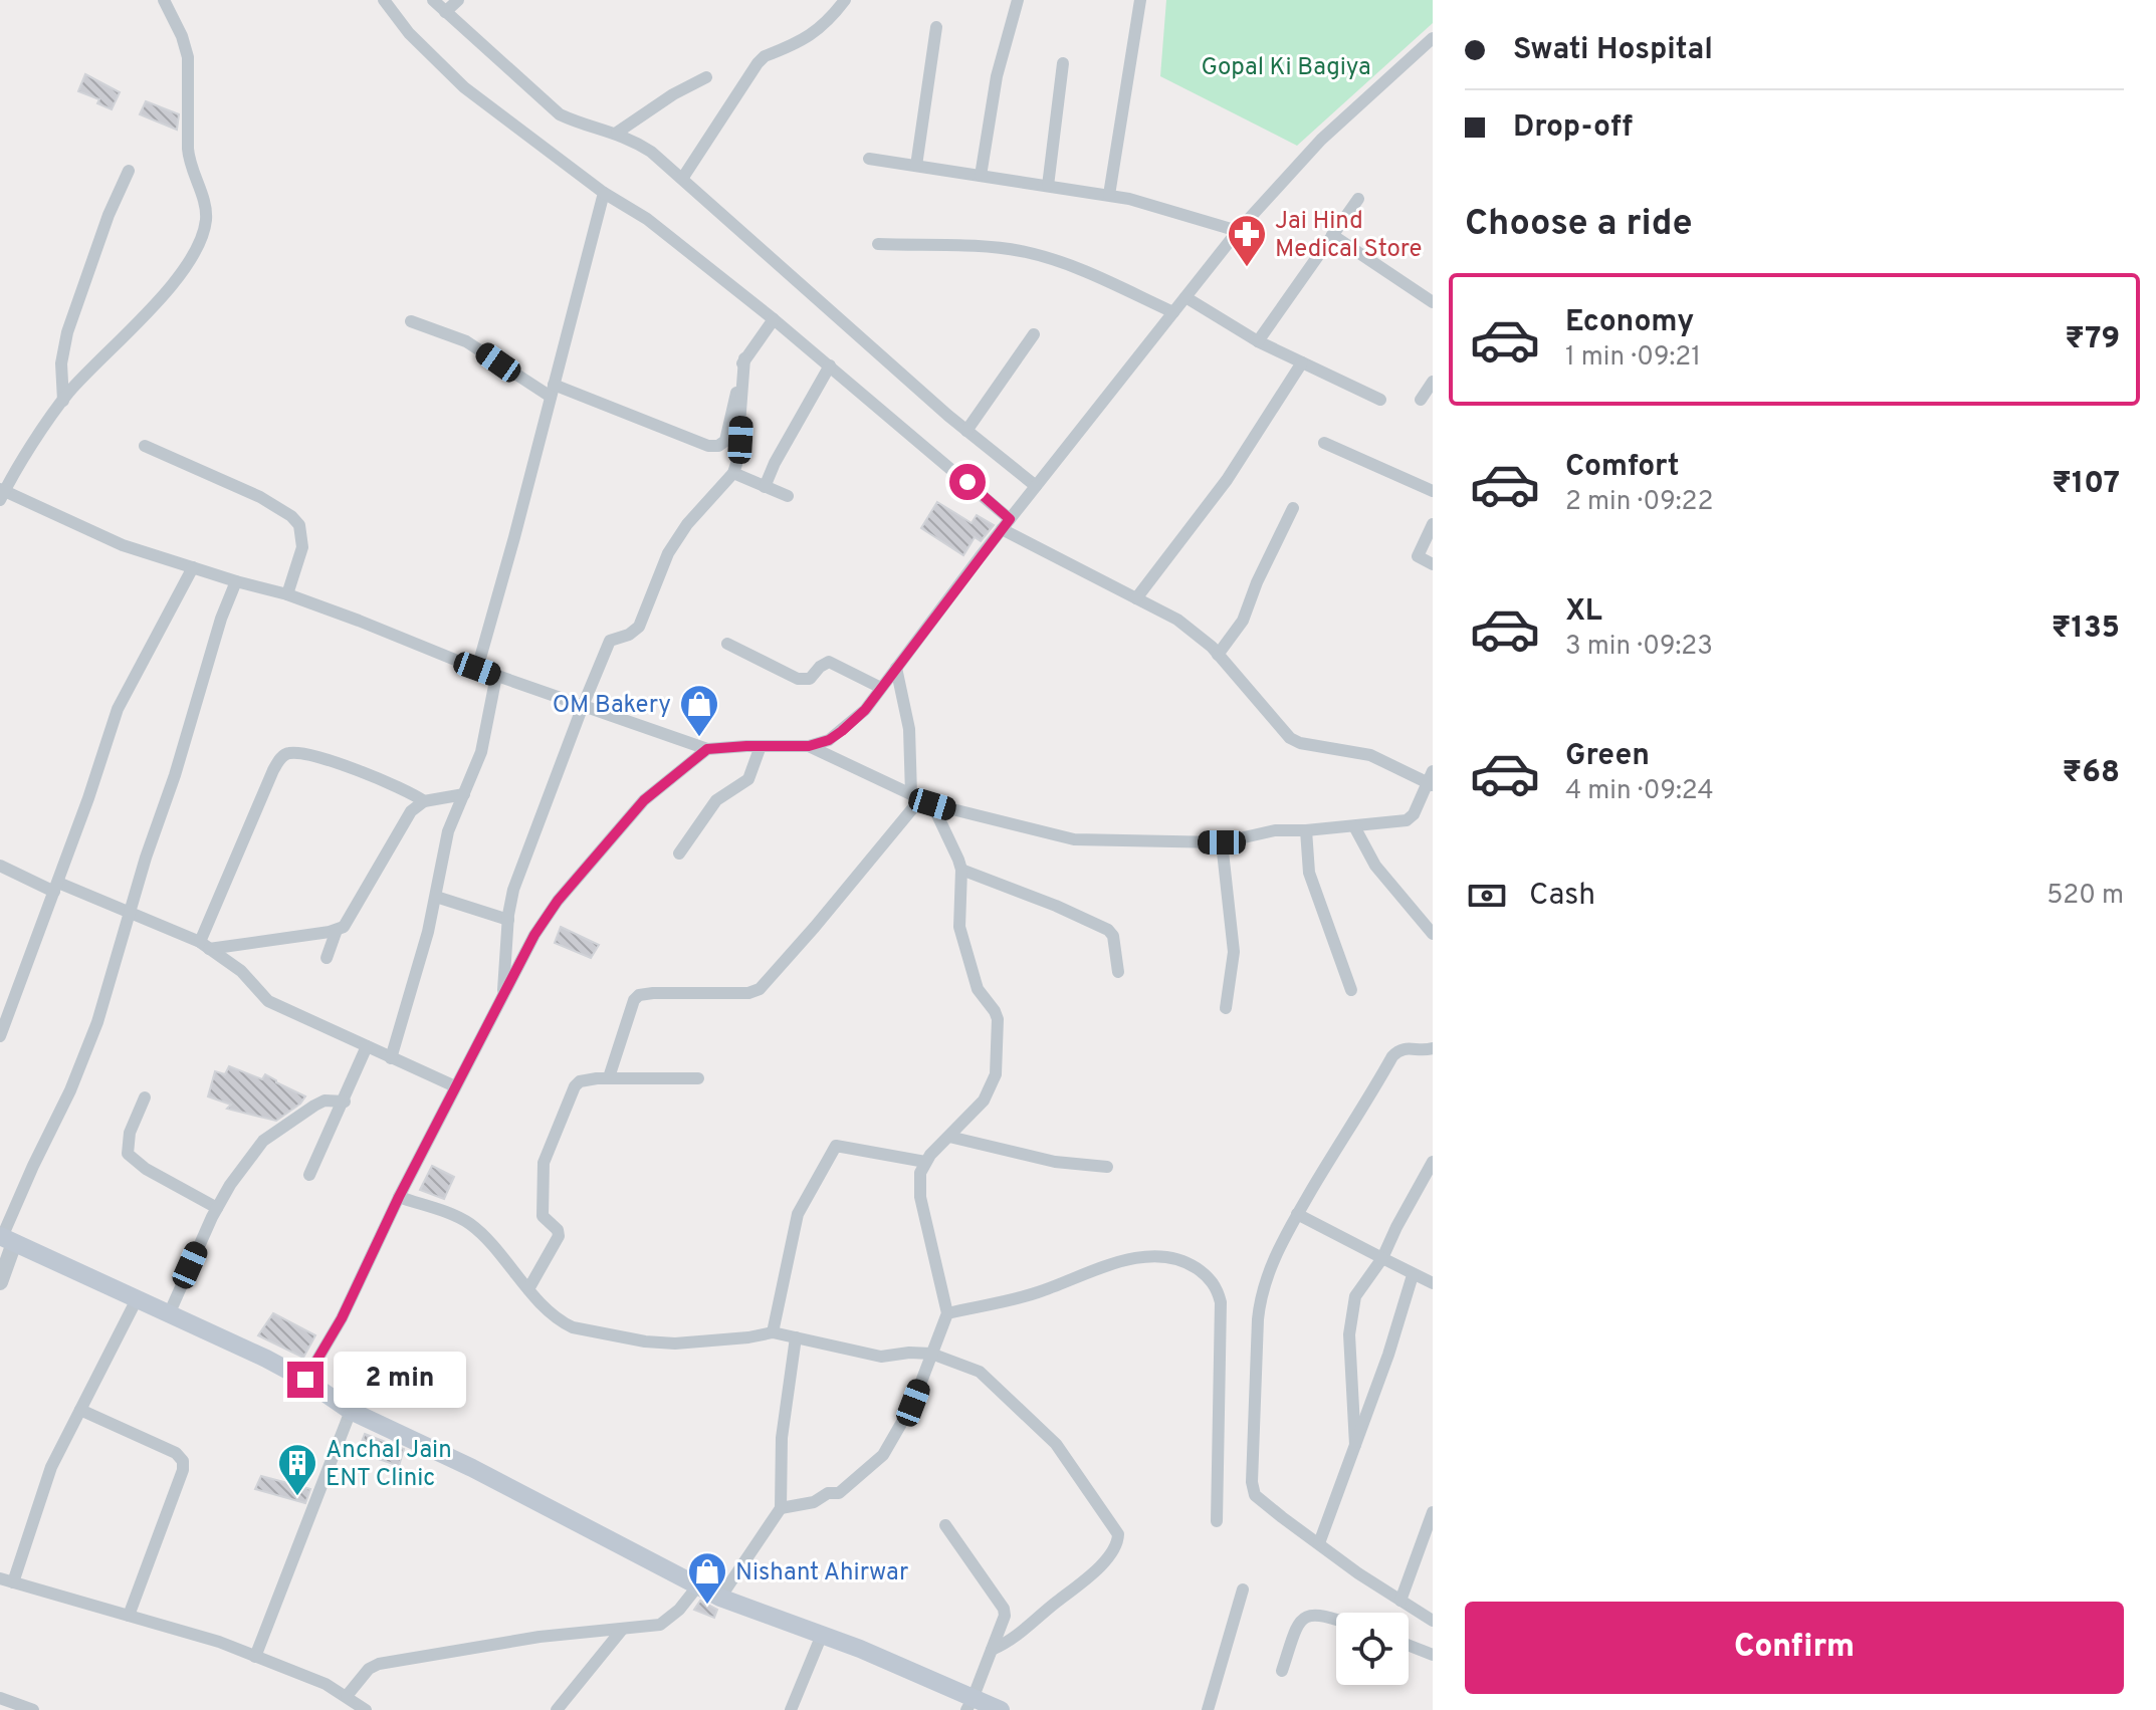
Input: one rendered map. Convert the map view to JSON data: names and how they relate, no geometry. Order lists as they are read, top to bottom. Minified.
{"parks":["Gopal Ki Bagiya"],"places":{"pharmacy":["Jai Hind Medical Store"],"shop":["OM Bakery","Nishant Ahirwar"],"building":["Anchal Jain ENT Clinic"]},"page":{"banner":["Swati Hospital","Drop-off"],"heading":"Choose a ride","list":[{"name":"Economy","note":"1 min · 09:21","value":"₹79"},{"name":"Comfort","note":"2 min · 09:22","value":"₹107"},{"name":"XL","note":"3 min · 09:23","value":"₹135"},{"name":"Green","note":"4 min · 09:24","value":"₹68"}],"pay":["Cash","520 m"],"bubble":"2 min","buttons":"Confirm"}}
